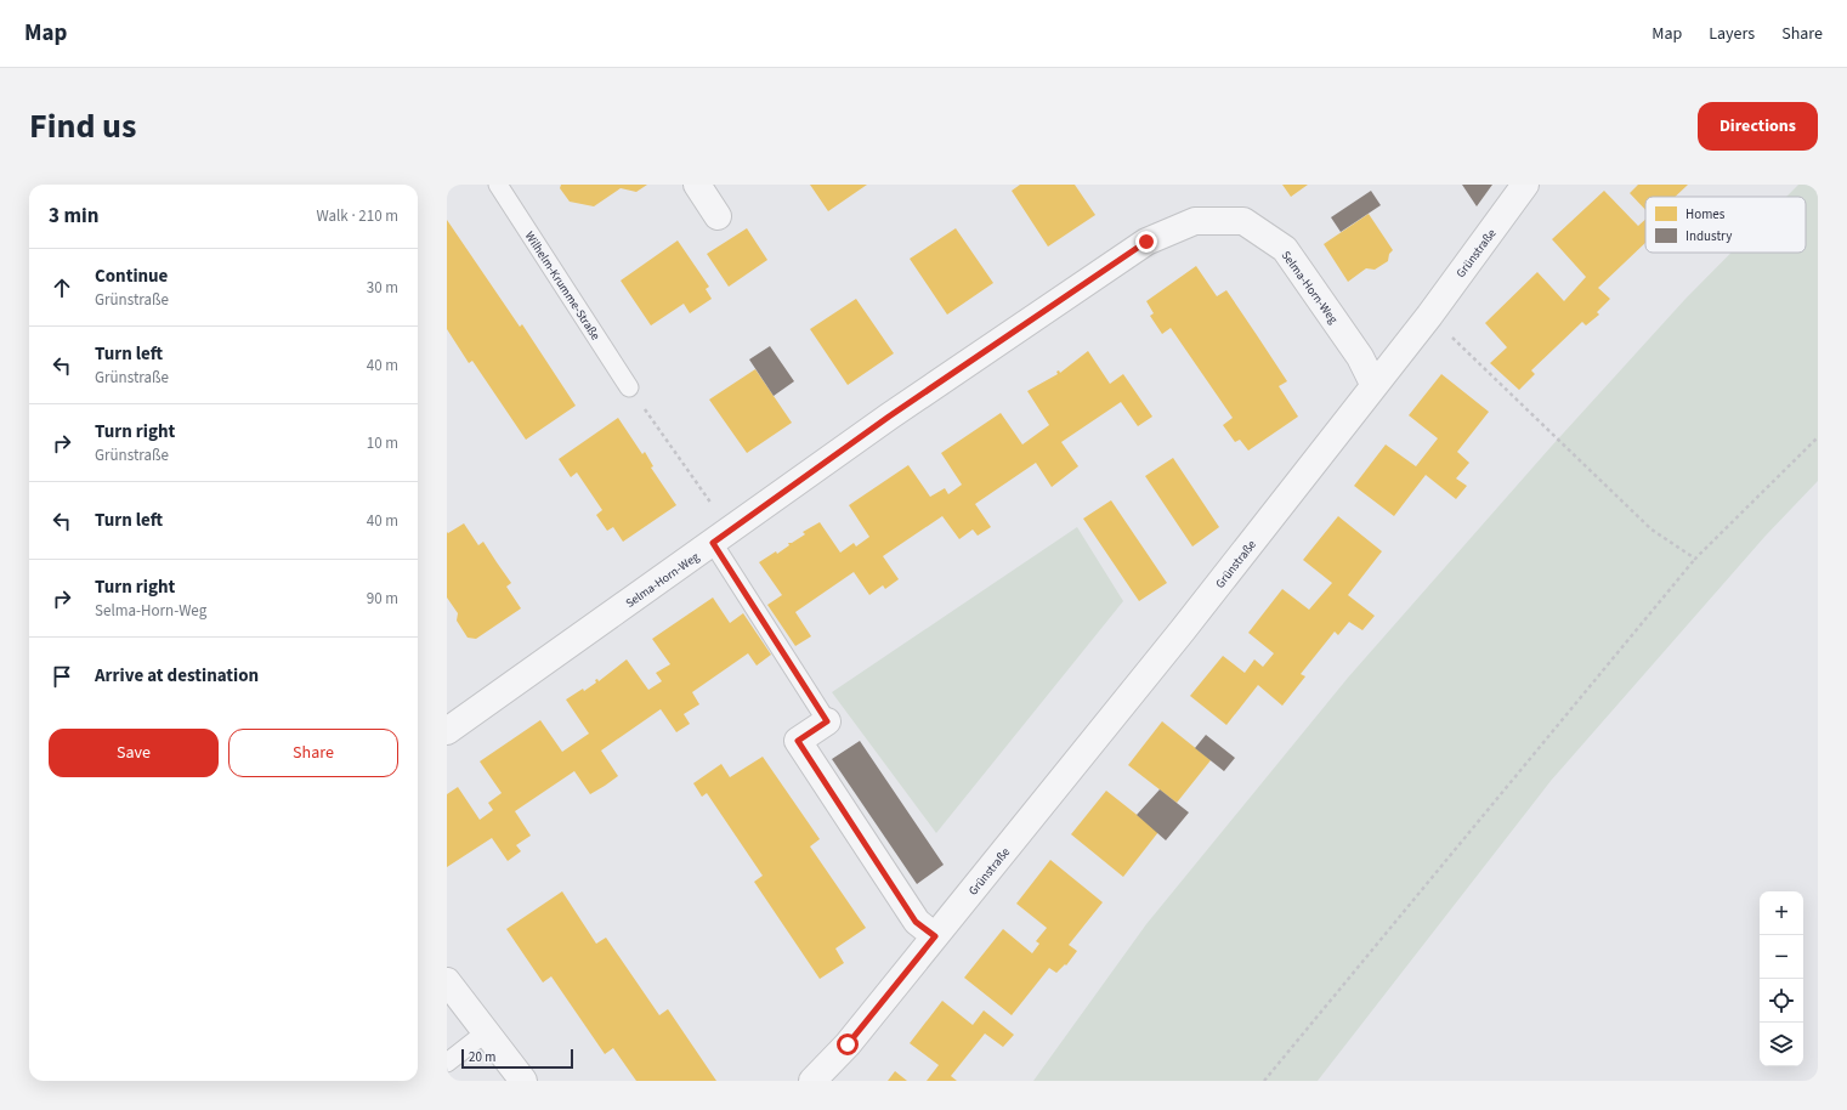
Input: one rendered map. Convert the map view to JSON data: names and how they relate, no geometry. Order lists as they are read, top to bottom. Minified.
{"streets":{"street":["Grünstraße","Selma-Horn-Weg"],"lane":["Wilhelm-Krumme-Straße"]},"crossings":[["Grünstraße","Selma-Horn-Weg"]],"legend":["Homes","Industry"],"scale_bar":"20 m","page":{"header":"Map","nav":["Map","Layers","Share"],"title":"Find us","buttons":["Directions",["Save","Share"]],"heading":["3 min","Walk · 210 m"],"list":[["Continue","Grünstraße","30 m"],["Turn left","Grünstraße","40 m"],["Turn right","Grünstraße","10 m"],["Turn left","40 m"],["Turn right","Selma-Horn-Weg","90 m"],"Arrive at destination"],"map_buttons":["+","−"],"scale":"20 m"}}
